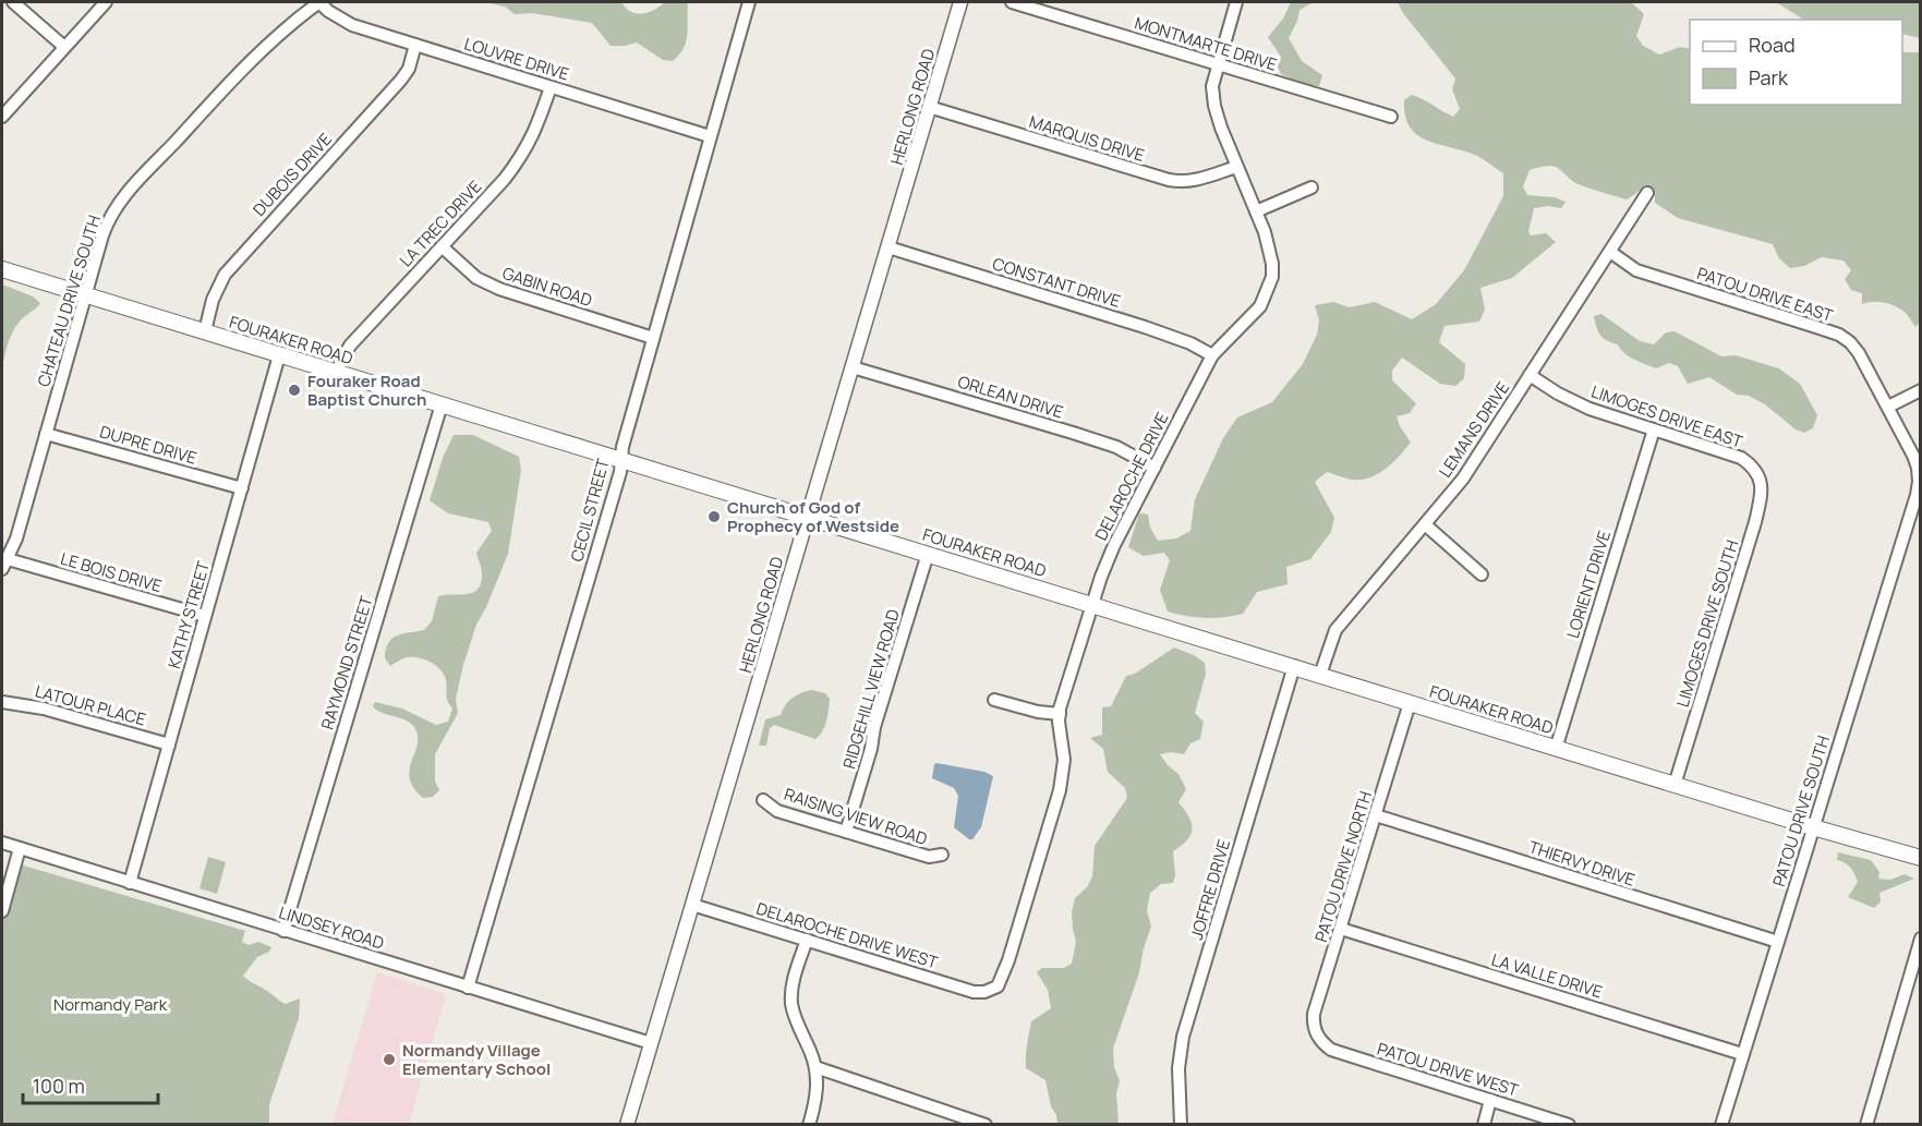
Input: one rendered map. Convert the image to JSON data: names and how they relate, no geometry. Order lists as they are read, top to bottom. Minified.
{"streets":{"main road":["FOURAKER ROAD"],"street":["MONTMARTE DRIVE","LOUVRE DRIVE","HERLONG ROAD","MARQUIS DRIVE","DUBOIS DRIVE","LA TREC DRIVE","CONSTANT DRIVE","GABIN ROAD","PATOU DRIVE EAST","CHATEAU DRIVE SOUTH","ORLEAN DRIVE","LIMOGES DRIVE EAST","LEMANS DRIVE","DUPRE DRIVE","DELAROCHE DRIVE","CECIL STREET","LE BOIS DRIVE","LORIENT DRIVE","KATHY STREET","LIMOGES DRIVE SOUTH","RAYMOND STREET","RIDGEHILL VIEW ROAD","LATOUR PLACE","PATOU DRIVE SOUTH","RAISING VIEW ROAD","THIERVY DRIVE","PATOU DRIVE NORTH","JOFFRE DRIVE","LINDSEY ROAD","DELAROCHE DRIVE WEST","LA VALLE DRIVE","PATOU DRIVE WEST"]},"crossings":[["MONTMARTE DRIVE","DELAROCHE DRIVE"],["LOUVRE DRIVE","DUBOIS DRIVE"],["LOUVRE DRIVE","LA TREC DRIVE"],["LOUVRE DRIVE","CHATEAU DRIVE SOUTH"],["LOUVRE DRIVE","CECIL STREET"],["HERLONG ROAD","MARQUIS DRIVE"],["HERLONG ROAD","CONSTANT DRIVE"],["HERLONG ROAD","FOURAKER ROAD"],["HERLONG ROAD","ORLEAN DRIVE"],["HERLONG ROAD","LINDSEY ROAD"],["HERLONG ROAD","DELAROCHE DRIVE WEST"],["MARQUIS DRIVE","DELAROCHE DRIVE"],["DUBOIS DRIVE","FOURAKER ROAD"],["LA TREC DRIVE","GABIN ROAD"],["LA TREC DRIVE","FOURAKER ROAD"],["CONSTANT DRIVE","DELAROCHE DRIVE"],["GABIN ROAD","CECIL STREET"],["PATOU DRIVE EAST","LEMANS DRIVE"],["PATOU DRIVE EAST","PATOU DRIVE SOUTH"],["CHATEAU DRIVE SOUTH","FOURAKER ROAD"],["CHATEAU DRIVE SOUTH","DUPRE DRIVE"],["CHATEAU DRIVE SOUTH","LE BOIS DRIVE"],["FOURAKER ROAD","LEMANS DRIVE"],["FOURAKER ROAD","DELAROCHE DRIVE"],["FOURAKER ROAD","CECIL STREET"],["FOURAKER ROAD","LORIENT DRIVE"],["FOURAKER ROAD","KATHY STREET"],["FOURAKER ROAD","LIMOGES DRIVE SOUTH"],["FOURAKER ROAD","RAYMOND STREET"],["FOURAKER ROAD","RIDGEHILL VIEW ROAD"],["FOURAKER ROAD","PATOU DRIVE SOUTH"],["FOURAKER ROAD","PATOU DRIVE NORTH"],["FOURAKER ROAD","JOFFRE DRIVE"],["ORLEAN DRIVE","DELAROCHE DRIVE"],["LIMOGES DRIVE EAST","LEMANS DRIVE"],["LIMOGES DRIVE EAST","LORIENT DRIVE"],["LIMOGES DRIVE EAST","LIMOGES DRIVE SOUTH"],["DUPRE DRIVE","KATHY STREET"],["DELAROCHE DRIVE","DELAROCHE DRIVE WEST"],["CECIL STREET","LINDSEY ROAD"],["LE BOIS DRIVE","KATHY STREET"],["KATHY STREET","LATOUR PLACE"],["KATHY STREET","LINDSEY ROAD"],["RAYMOND STREET","LINDSEY ROAD"],["RIDGEHILL VIEW ROAD","RAISING VIEW ROAD"],["PATOU DRIVE SOUTH","THIERVY DRIVE"],["PATOU DRIVE SOUTH","LA VALLE DRIVE"],["THIERVY DRIVE","PATOU DRIVE NORTH"],["PATOU DRIVE NORTH","LA VALLE DRIVE"],["PATOU DRIVE NORTH","PATOU DRIVE WEST"]],"parks":["Normandy Park"],"places":["Fouraker Road Baptist Church","Church of God of Prophecy of Westside","Normandy Village Elementary School"],"legend":["Road","Park"],"scale_bar":"100 m"}
